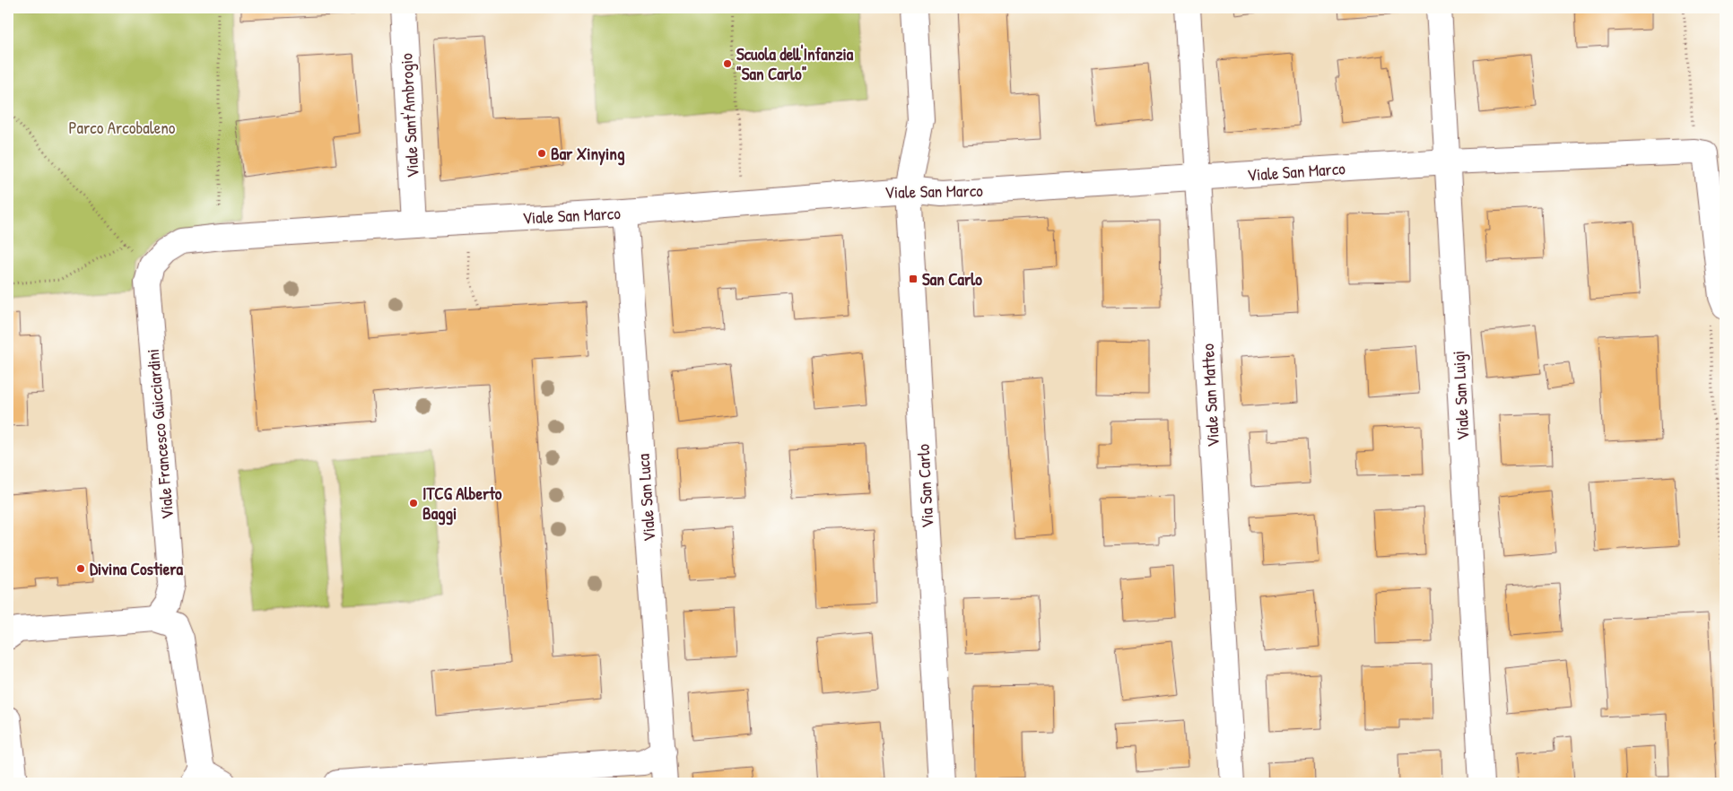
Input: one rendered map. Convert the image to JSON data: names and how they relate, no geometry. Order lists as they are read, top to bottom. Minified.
{"streets":{"street":["Viale Sant'Ambrogio","Viale San Marco","Viale San Matteo","Viale San Luigi","Viale Francesco Guicciardini","Via San Carlo","Viale San Luca"]},"crossings":[["Viale Sant'Ambrogio","Viale San Marco"],["Viale San Marco","Viale San Matteo"],["Viale San Marco","Viale San Luigi"],["Viale San Marco","Viale Francesco Guicciardini"],["Viale San Marco","Via San Carlo"],["Viale San Marco","Viale San Luca"]],"parks":["Parco Arcobaleno"],"places":{"other":["Scuola dell'Infanzia \"San Carlo\"","Bar Xinying","ITCG Alberto Baggi","Divina Costiera"],"transit":["San Carlo"]}}
